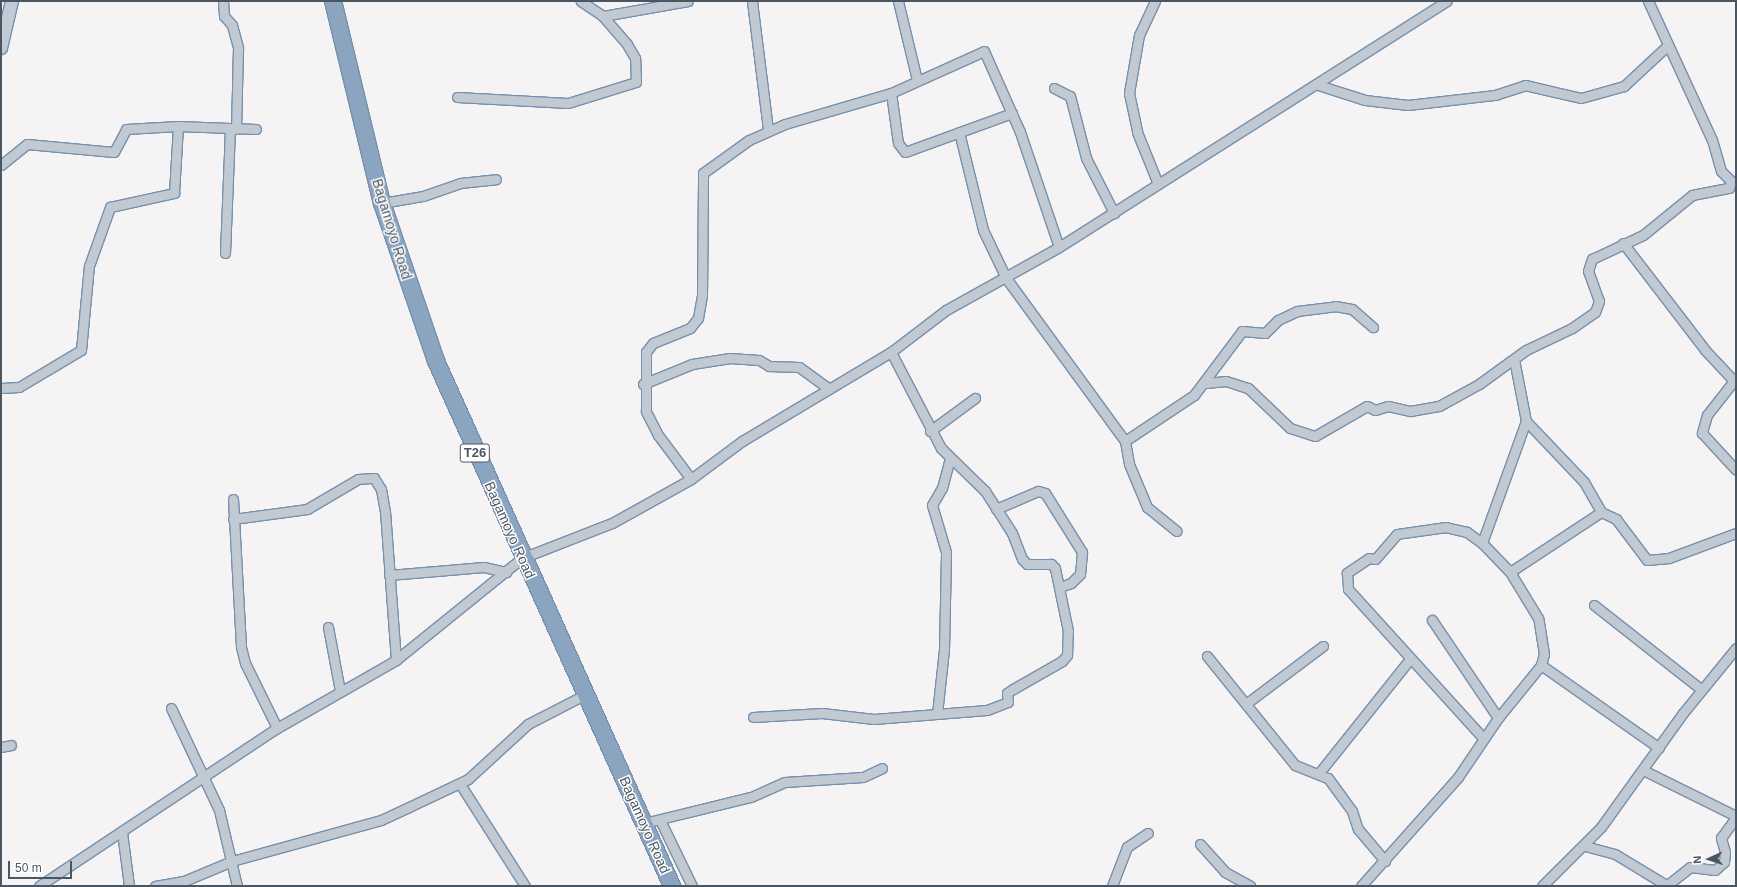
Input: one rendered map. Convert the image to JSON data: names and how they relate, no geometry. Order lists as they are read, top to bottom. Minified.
{"streets":{"highway":["Bagamoyo Road","T26"]},"scale_bar":"50 m","north":"left"}
